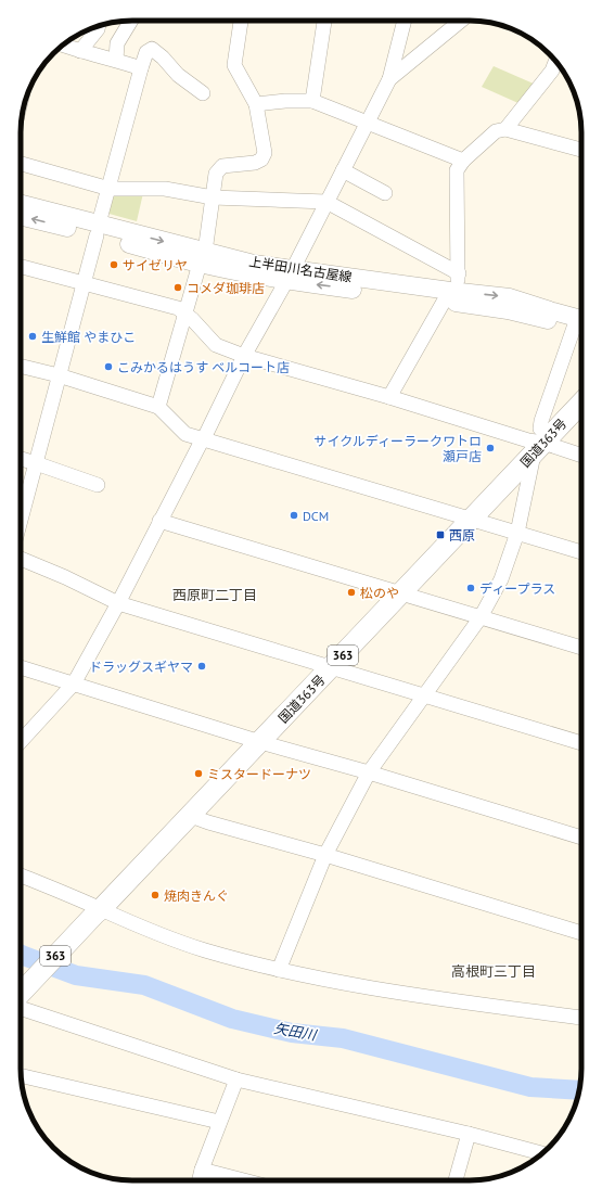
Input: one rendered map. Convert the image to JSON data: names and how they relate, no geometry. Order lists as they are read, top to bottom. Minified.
{"streets":{"highway":["国道363号","363"],"main road":["上半田川名古屋線"]},"districts":["西原町二丁目","高根町三丁目"],"water":["矢田川"],"places":{"other":["サイゼリヤ","コメダ珈琲店","生鮮館 やまひこ","こみかるはうす ベルコート店","サイクルディーラークワトロ 瀬戸店","DCM","ディープラス","松のや","ドラッグスギヤマ","ミスタードーナツ","焼肉きんぐ"],"transit":["西原"]}}
